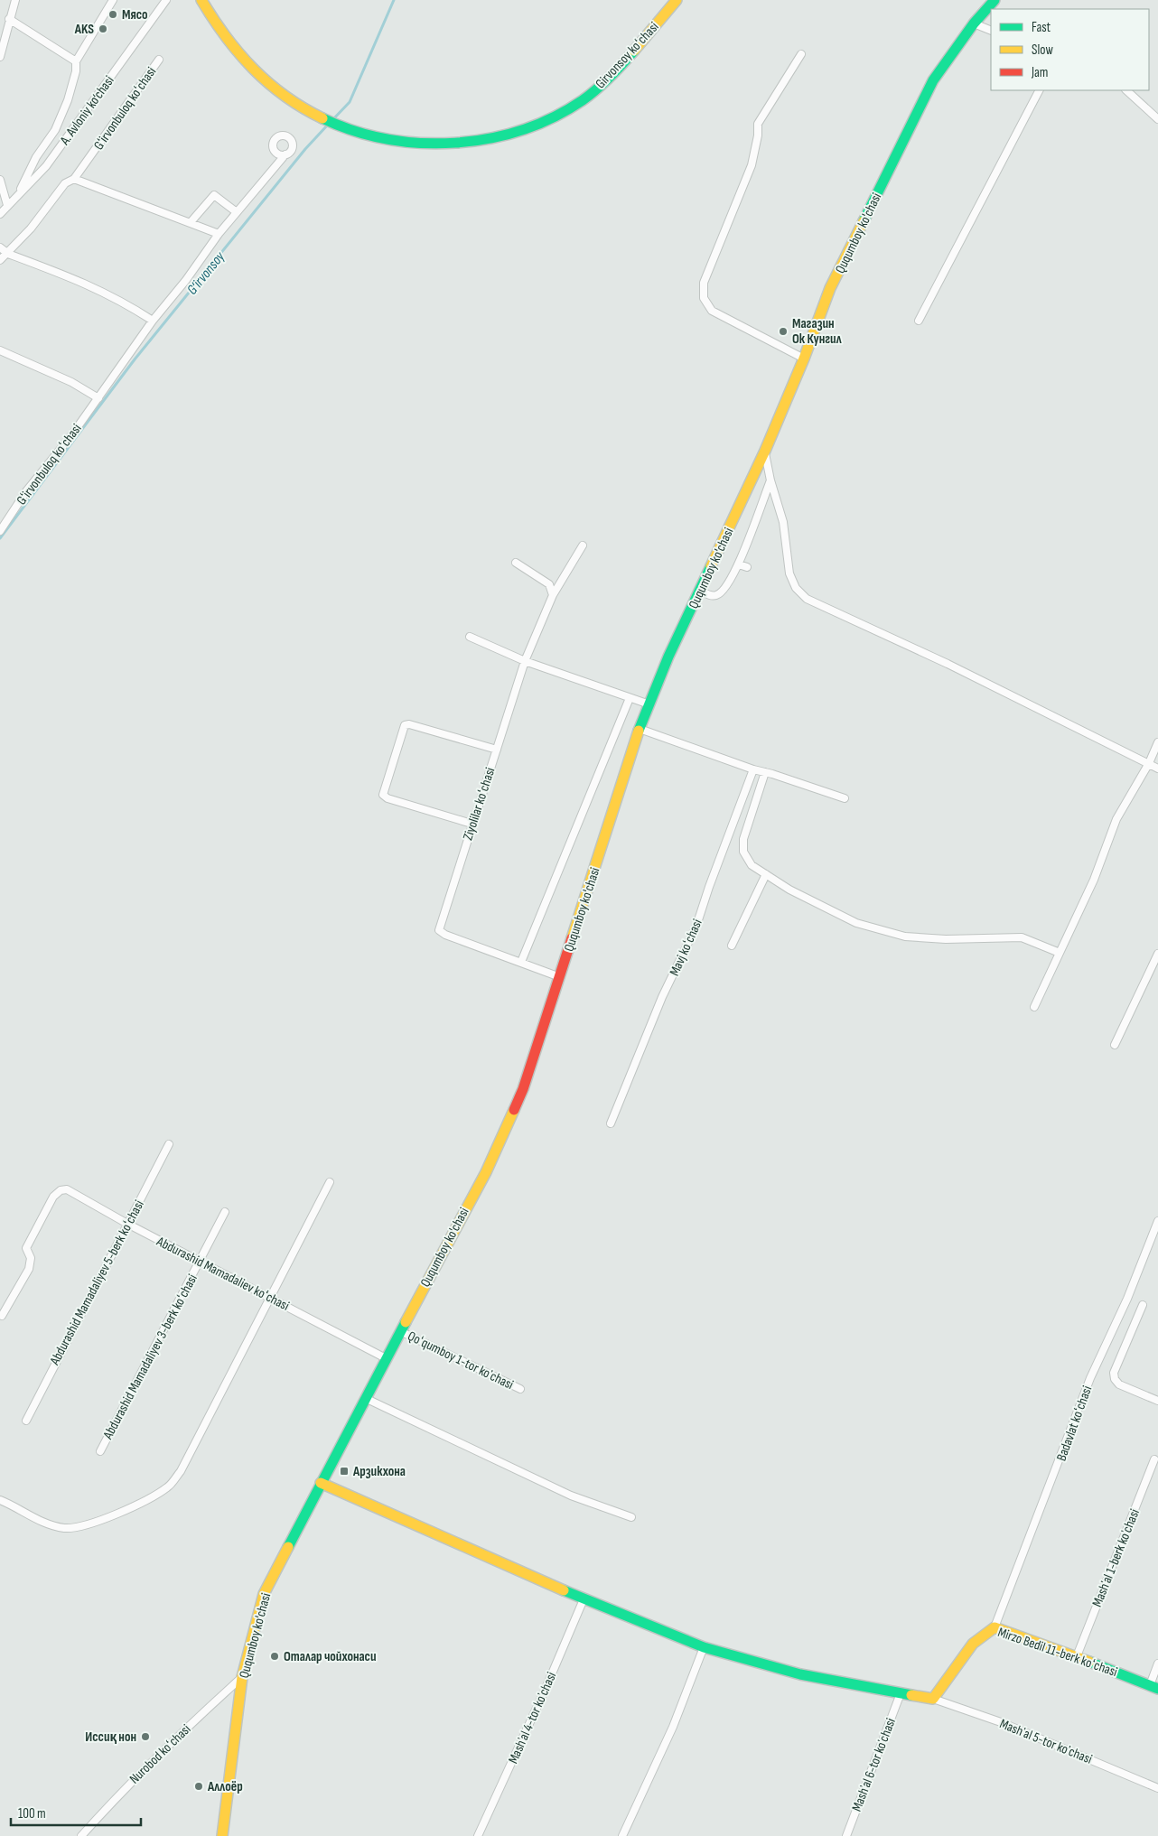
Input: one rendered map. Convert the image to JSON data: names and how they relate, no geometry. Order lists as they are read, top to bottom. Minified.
{"streets":{"main road":["Girvonsoy koʻchasi","Ququmboy ko'chasi","Mirzo Bedil 11-berk koʻchasi"],"street":["Gʻirvonbuloq koʻchasi","A. Avloniy ko‘chasi","Ziyolilar koʻchasi","Mavj koʻchasi","Abdurashid Mamadaliev koʻchasi","Abdurashid Mamadaliyev 5-berk koʻchasi","Abdurashid Mamadaliyev 3-berk koʻchasi","Qoʻqumboy 1-tor koʼchasi","Badavlat koʻchasi","Mashʼal 1-berk koʼchasi","Mashʼal 4-tor koʼchasi","Mashʼal 5-tor koʼchasi","Nurobod koʻchasi","Mashʼal 6-tor koʼchasi"]},"crossings":[["Ququmboy ko'chasi","Abdurashid Mamadaliev koʻchasi"],["Ququmboy ko'chasi","Qoʻqumboy 1-tor koʼchasi"],["Ququmboy ko'chasi","Nurobod koʻchasi"],["Abdurashid Mamadaliev koʻchasi","Abdurashid Mamadaliyev 5-berk koʻchasi"],["Abdurashid Mamadaliev koʻchasi","Abdurashid Mamadaliyev 3-berk koʻchasi"],["Badavlat koʻchasi","Mirzo Bedil 11-berk koʻchasi"],["Mashʼal 1-berk koʼchasi","Mirzo Bedil 11-berk koʻchasi"],["Mirzo Bedil 11-berk koʻchasi","Mashʼal 5-tor koʼchasi"]],"water":["G‘irvonsoy"],"places":{"other":["Мясо","AKS","Магазин Ок Кунгил","Оталар чойхонаси","Иссиқ нон","Аллоёр"],"transit":["Арзикхона"]},"legend":["Fast","Slow","Jam"],"scale_bar":"100 m"}
